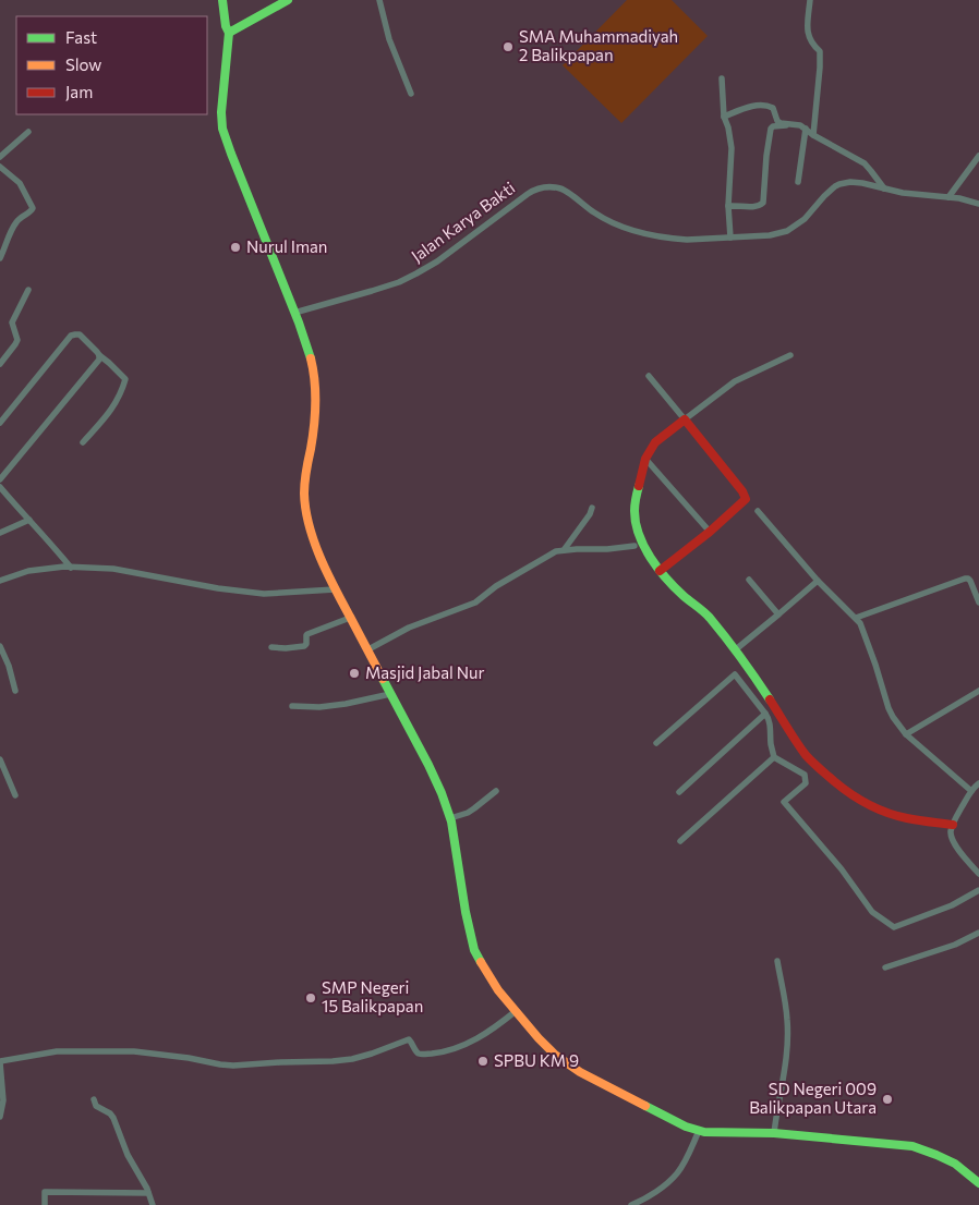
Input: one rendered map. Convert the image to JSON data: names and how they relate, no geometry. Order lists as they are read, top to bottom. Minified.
{"streets":{"street":["Jalan Karya Bakti"]},"places":["SMA Muhammadiyah 2 Balikpapan","Nurul Iman","Masjid Jabal Nur","SMP Negeri 15 Balikpapan","SPBU KM 9","SD Negeri 009 Balikpapan Utara"],"legend":["Fast","Slow","Jam"]}
